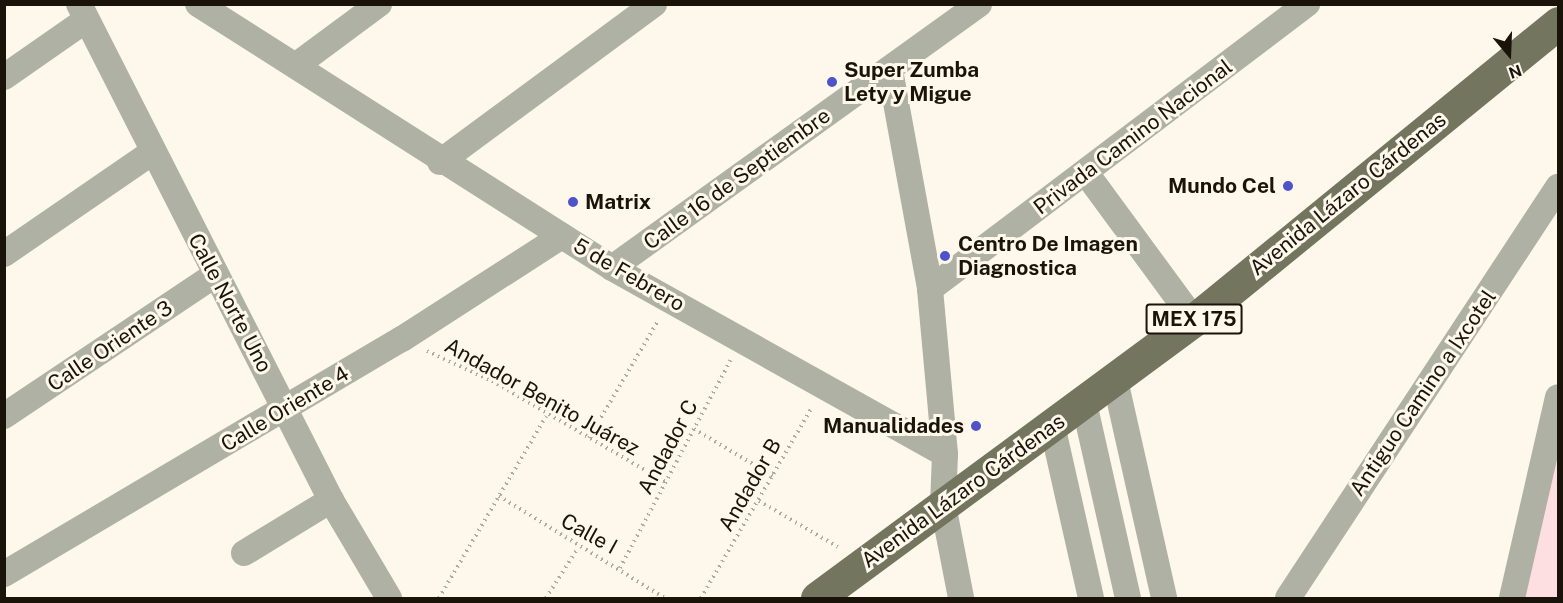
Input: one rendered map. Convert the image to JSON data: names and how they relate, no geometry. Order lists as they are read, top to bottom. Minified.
{"streets":{"main road":["Avenida Lázaro Cárdenas","MEX 175"],"street":["Privada Camino Nacional","Calle 16 de Septiembre","5 de Febrero","Calle Norte Uno","Calle Oriente 3","Antiguo Camino a Ixcotel","Calle Oriente 4"],"path":["Andador Benito Juárez","Andador C","Andador B","Calle I"]},"crossings":[["Calle 16 de Septiembre","5 de Febrero"],["5 de Febrero","Calle Oriente 4"],["5 de Febrero","Andador C"],["5 de Febrero","Andador B"],["Calle Norte Uno","Calle Oriente 3"],["Calle Norte Uno","Calle Oriente 4"],["Andador Benito Juárez","Calle Oriente 4"],["Andador Benito Juárez","Andador C"],["Andador C","Calle I"]],"places":["Super Zumba Lety y Migue","Mundo Cel","Matrix","Centro De Imagen Diagnostica","Manualidades"],"north":"bottom"}
